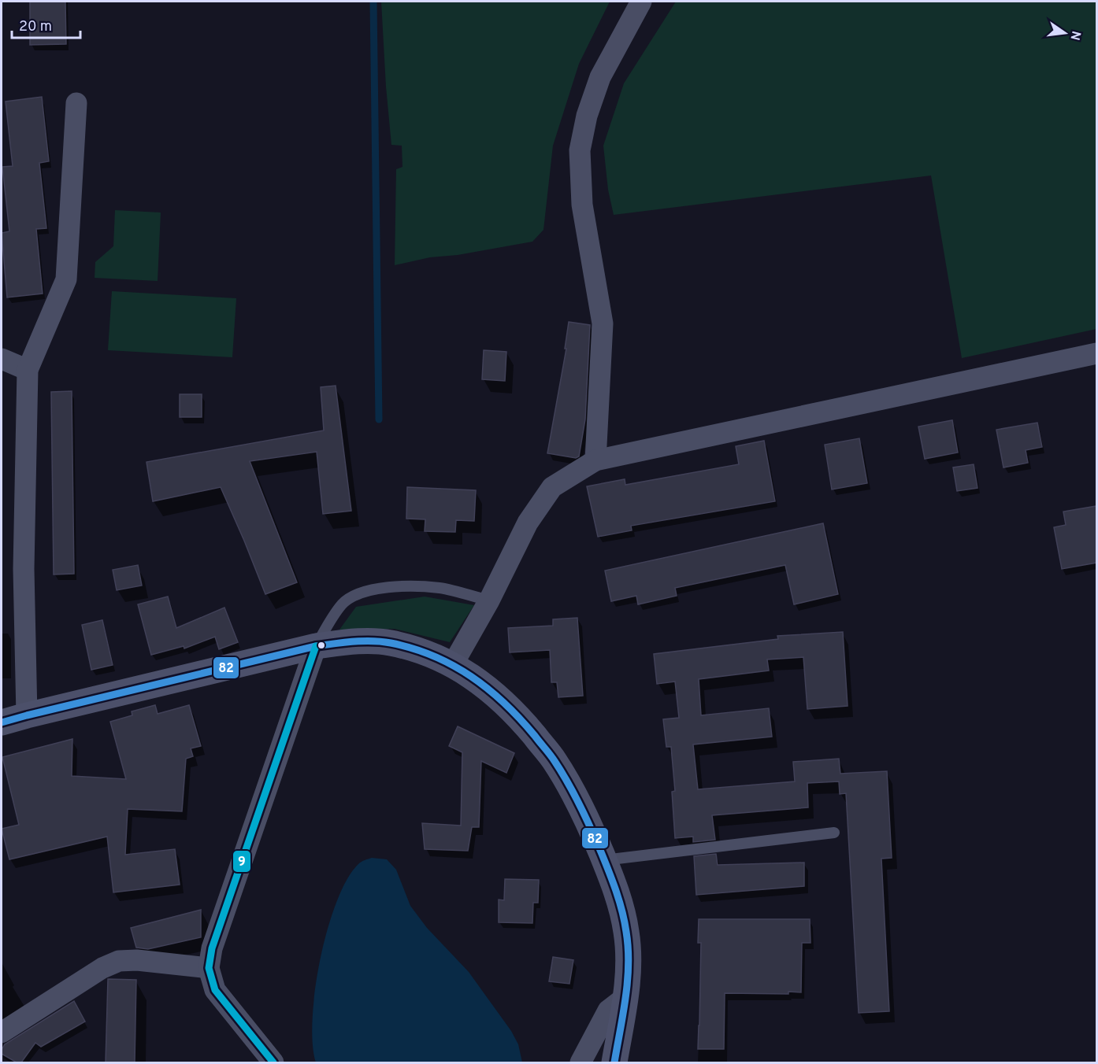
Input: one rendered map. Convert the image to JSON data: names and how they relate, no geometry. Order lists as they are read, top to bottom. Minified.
{"lines":["transit line 82","transit line 9"],"scale_bar":"20 m","north":"right"}
